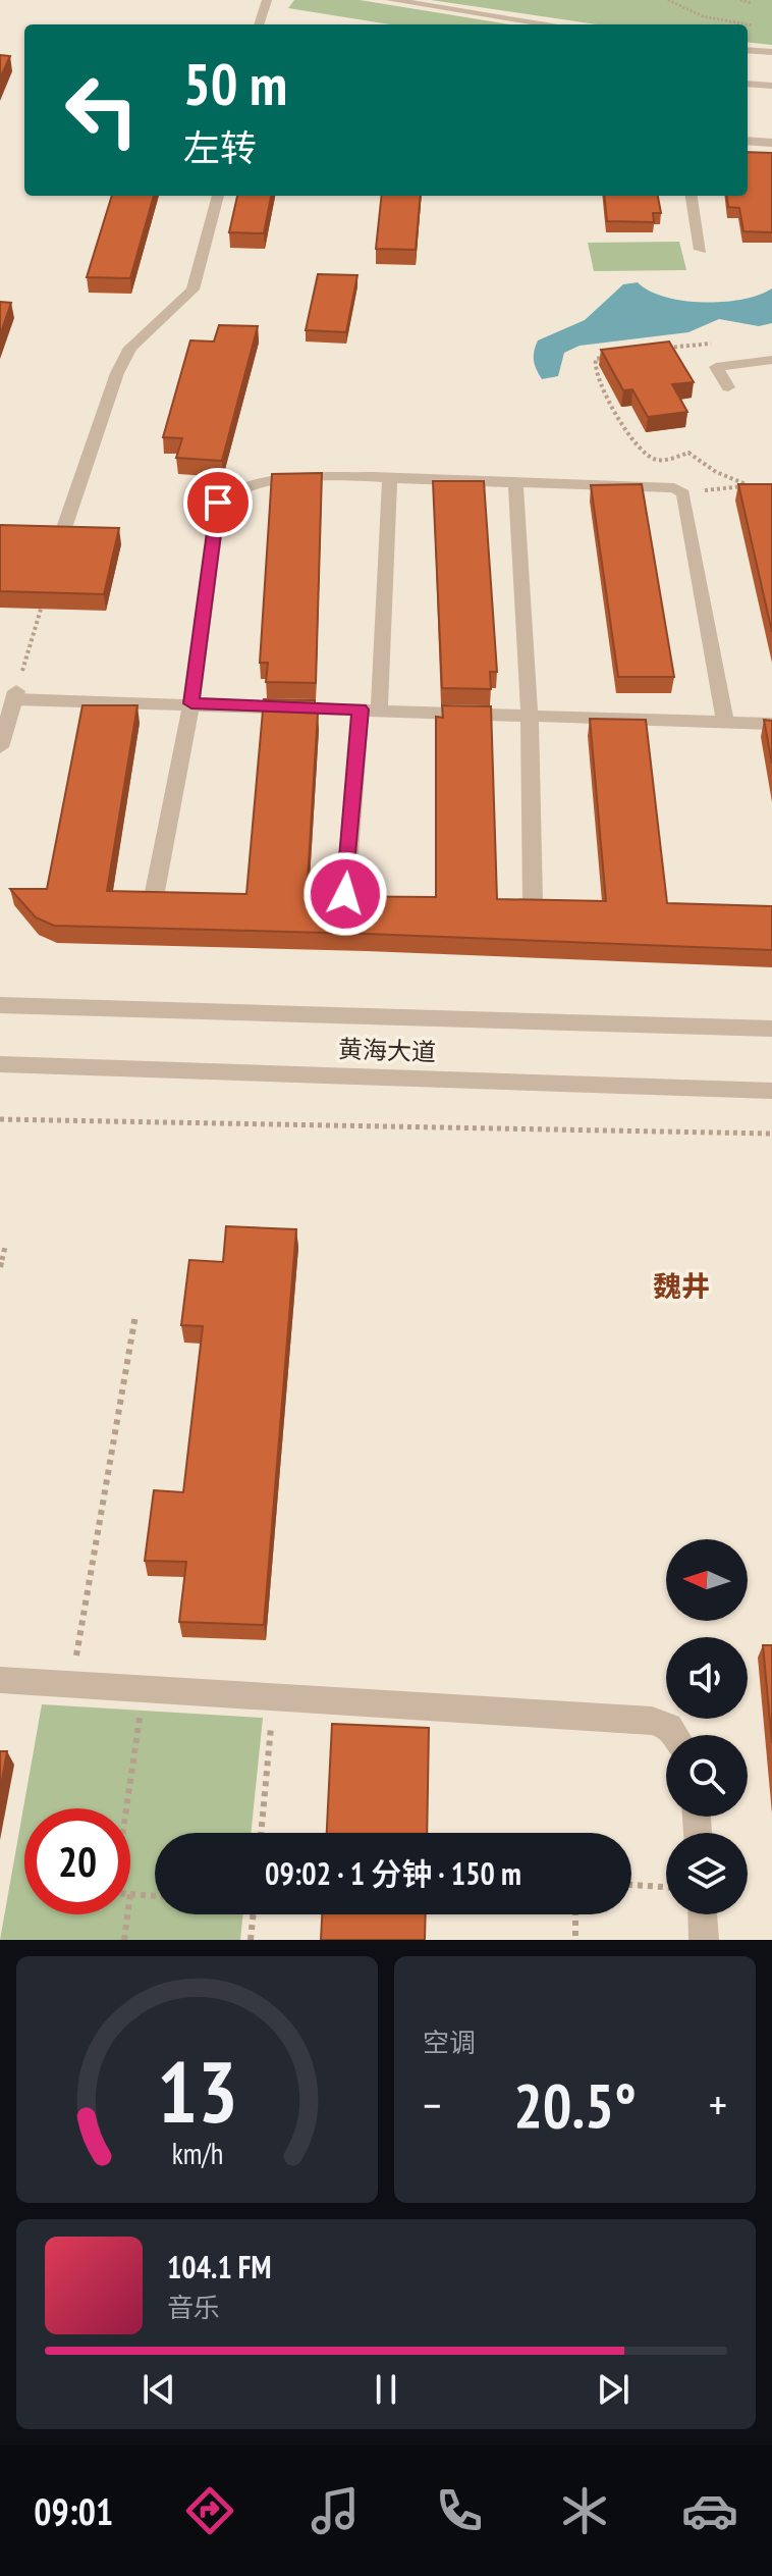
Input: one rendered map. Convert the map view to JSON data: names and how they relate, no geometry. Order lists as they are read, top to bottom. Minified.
{"streets":{"street":["黄海大道"]},"districts":["魏井"],"north":"left","page":{"turn":["50 m","左转"],"limit":"20","trip":"09:02 · 1 分钟 · 150 m","tile":"空调","heat":["−","20.5°","+"],"song":["104.1 FM","音乐"],"tabs":"09:01","gauge":["13","km/h"]}}
